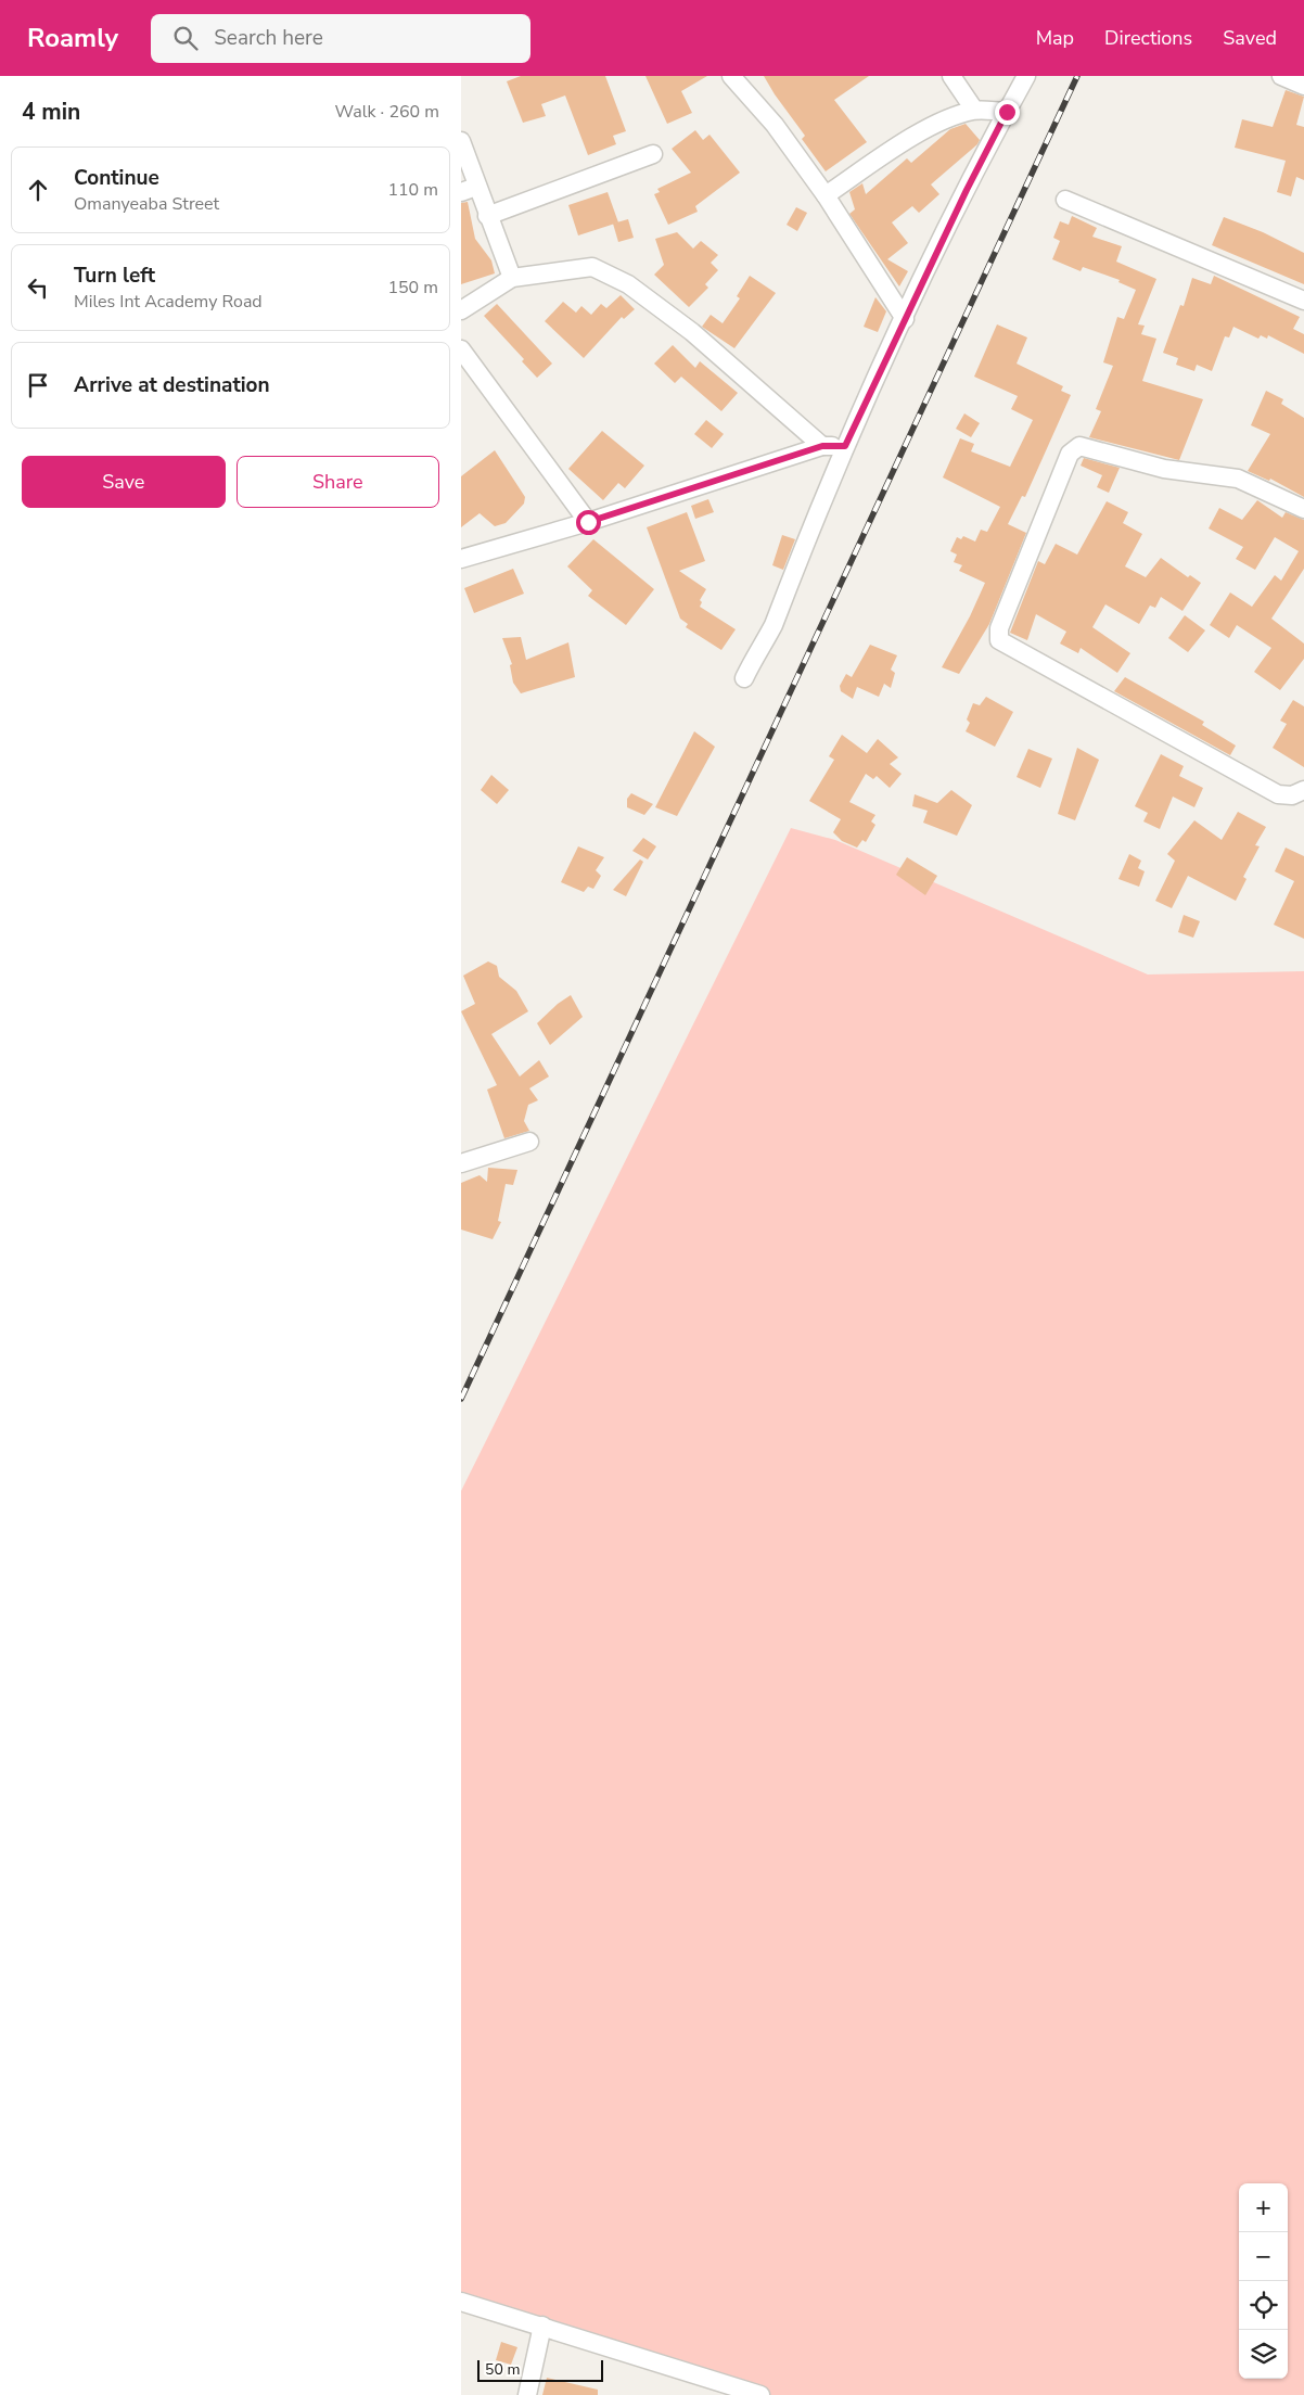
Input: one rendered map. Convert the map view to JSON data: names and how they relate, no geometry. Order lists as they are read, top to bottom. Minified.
{"scale_bar":"50 m","page":{"header":"Roamly","search":"Search here","nav":["Map","Directions","Saved"],"heading":["4 min","Walk · 260 m"],"list":[["Continue","Omanyeaba Street","110 m"],["Turn left","Miles Int Academy Road","150 m"],"Arrive at destination"],"buttons":["Save","Share"],"map_buttons":["+","−"],"scale":"50 m"}}
